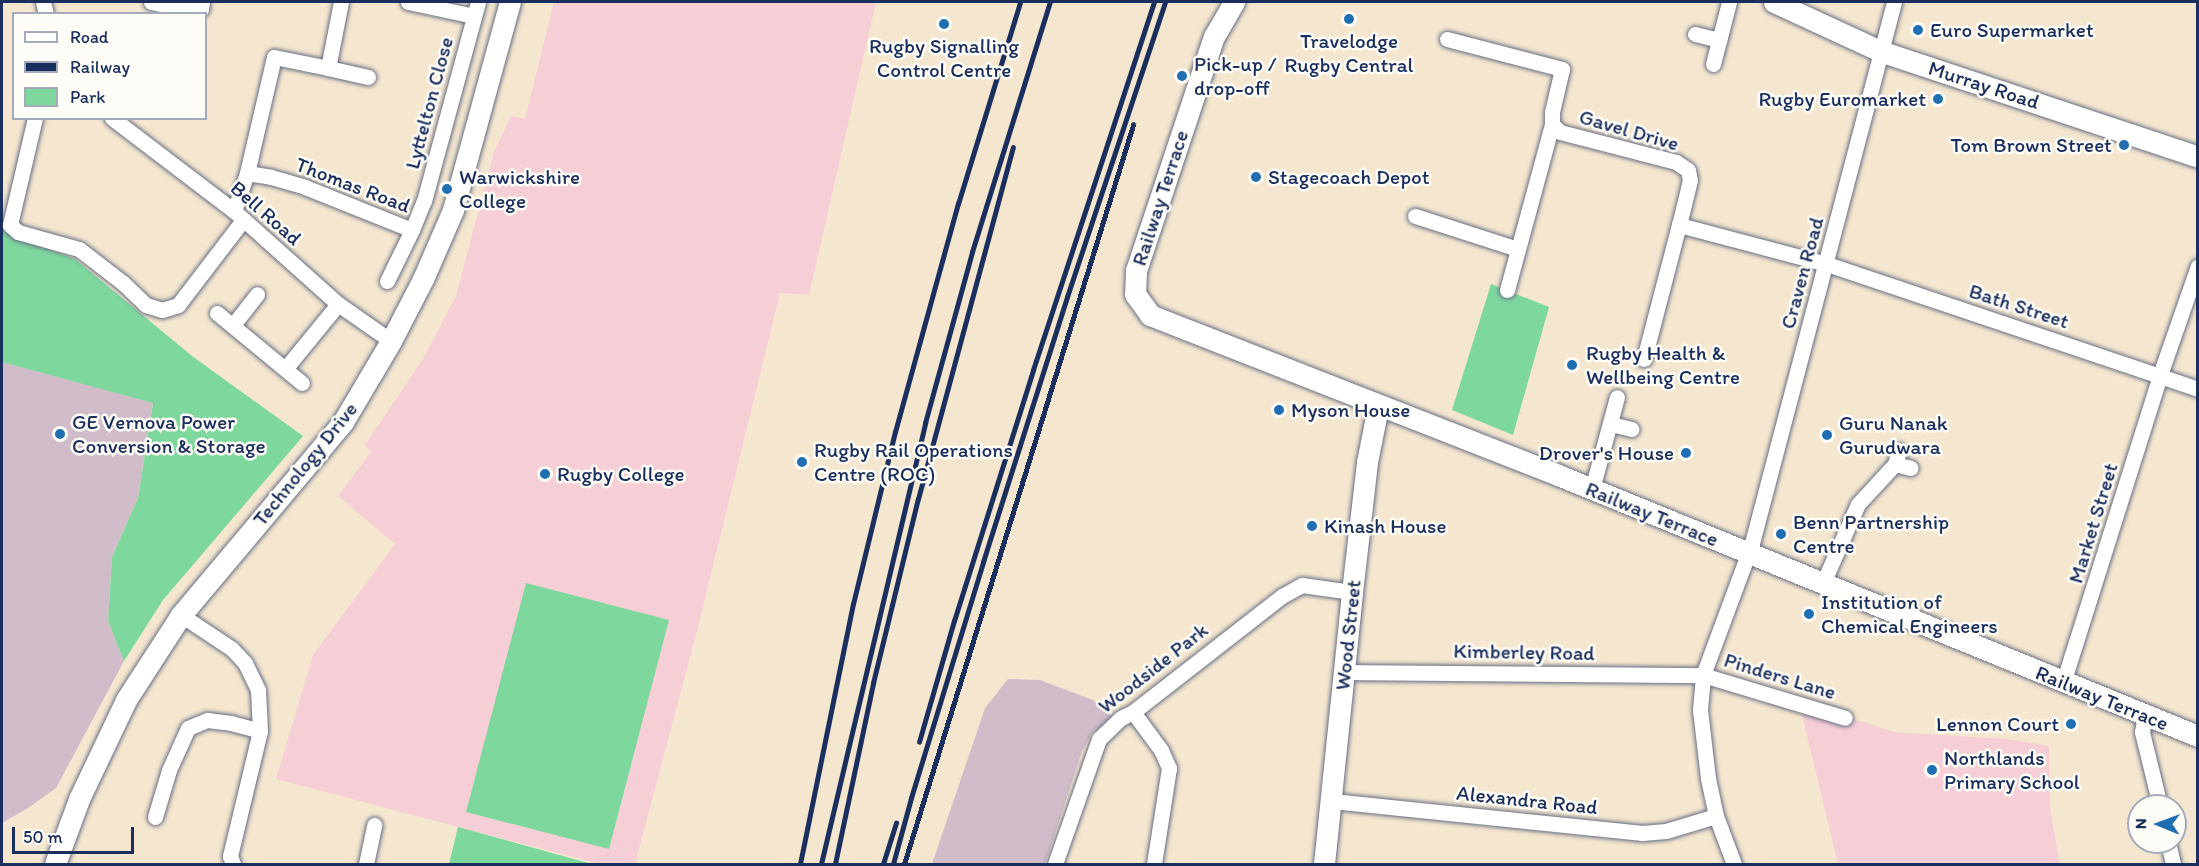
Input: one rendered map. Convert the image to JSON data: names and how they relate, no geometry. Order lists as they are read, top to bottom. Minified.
{"streets":{"street":["Murray Road","Lyttelton Close","Gavel Drive","Thomas Road","Railway Terrace","Bell Road","Craven Road","Bath Street","Technology Drive","Market Street","Wood Street","Kimberley Road","Woodside Park","Pinders Lane","Alexandra Road"]},"crossings":[["Murray Road","Craven Road"],["Lyttelton Close","Thomas Road"],["Railway Terrace","Craven Road"],["Railway Terrace","Market Street"],["Railway Terrace","Wood Street"],["Bell Road","Technology Drive"],["Craven Road","Bath Street"],["Craven Road","Kimberley Road"],["Craven Road","Pinders Lane"],["Craven Road","Alexandra Road"],["Bath Street","Market Street"],["Wood Street","Kimberley Road"],["Wood Street","Woodside Park"],["Wood Street","Alexandra Road"],["Kimberley Road","Pinders Lane"]],"places":["Travelodge Rugby Central","Rugby Signalling Control Centre","Euro Supermarket","Pick-up / drop-off","Rugby Euromarket","Tom Brown Street","Stagecoach Depot","Warwickshire College","Rugby Health & Wellbeing Centre","Myson House","GE Vernova Power Conversion & Storage","Guru Nanak Gurudwara","Drover's House","Rugby Rail Operations Centre (ROC)","Rugby College","Kinash House","Benn Partnership Centre","Institution of Chemical Engineers","Lennon Court","Northlands Primary School"],"legend":["Road","Railway","Park"],"scale_bar":"50 m","north":"left"}
